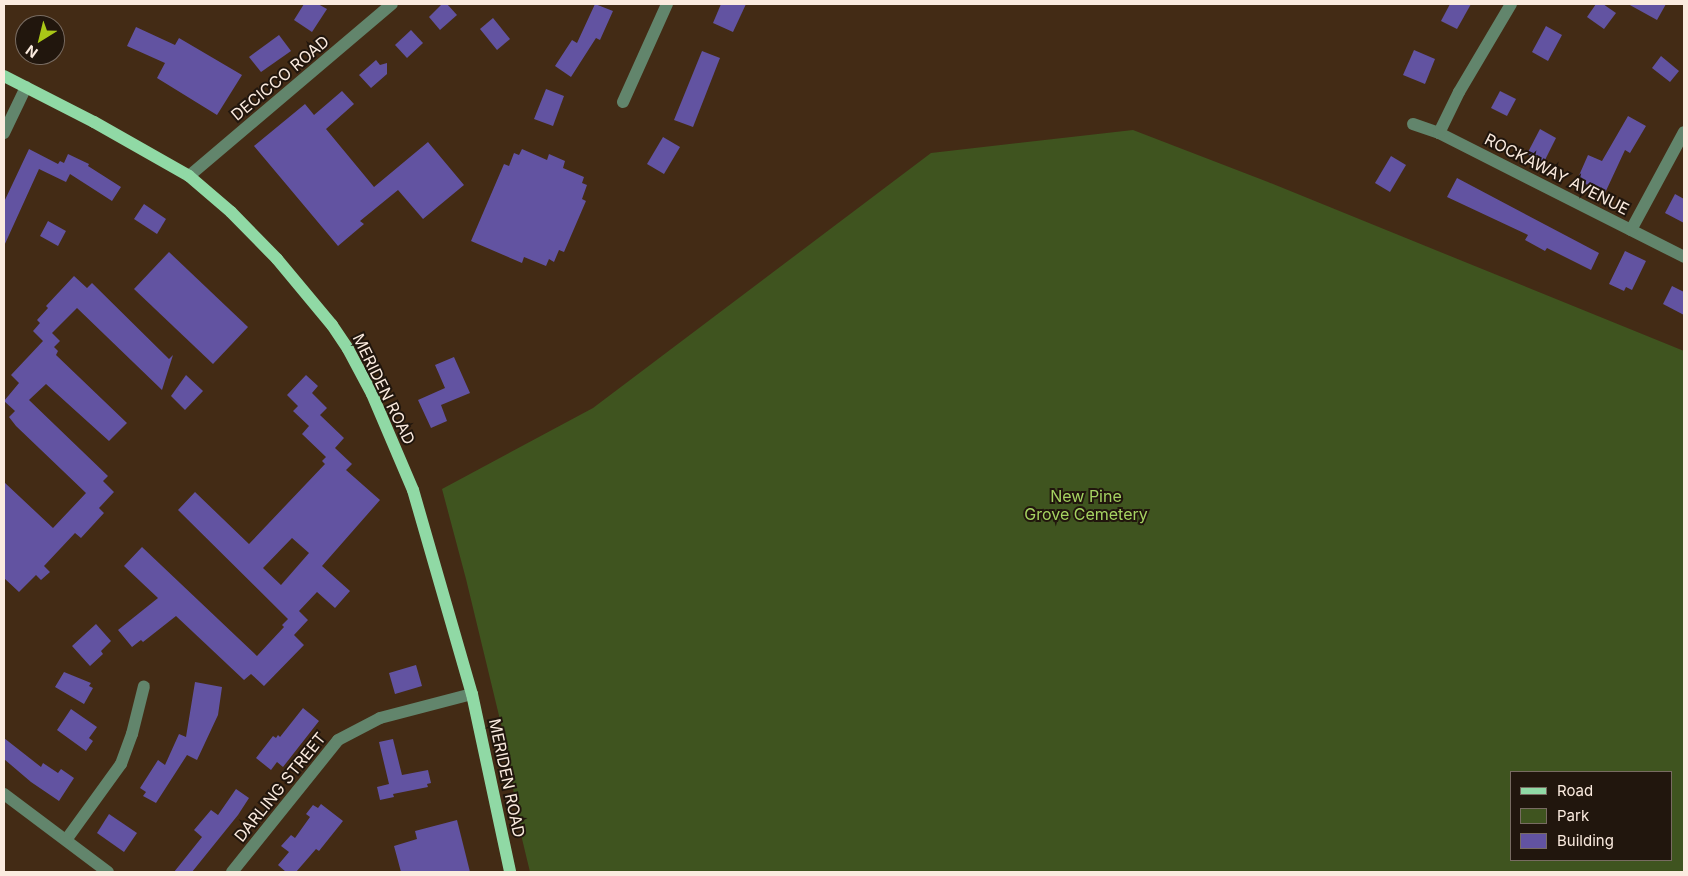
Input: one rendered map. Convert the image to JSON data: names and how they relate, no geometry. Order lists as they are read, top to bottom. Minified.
{"streets":{"main road":["MERIDEN ROAD"],"street":["DECICCO ROAD","ROCKAWAY AVENUE","DARLING STREET"]},"crossings":[["DECICCO ROAD","MERIDEN ROAD"],["MERIDEN ROAD","DARLING STREET"]],"parks":["New Pine Grove Cemetery"],"legend":["Road","Park","Building"],"north":"bottom left"}
